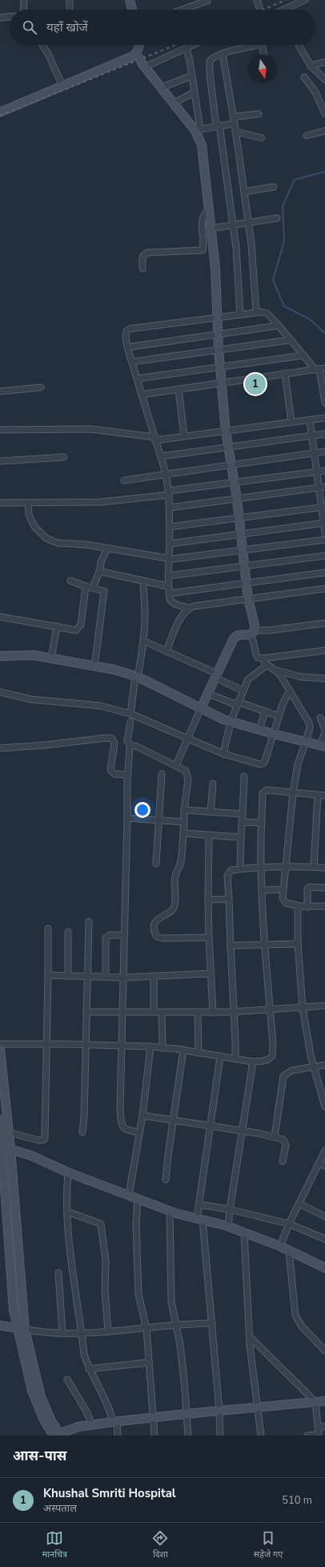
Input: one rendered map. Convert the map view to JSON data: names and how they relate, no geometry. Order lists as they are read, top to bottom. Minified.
{"north":"bottom","page":{"search":"यहाँ खोजें","pins":"1","heading":"आस-पास","list":[{"mark":"1","name":"Khushal Smriti Hospital","note":"अस्पताल","value":"510 m"}],"nav":["मानचित्र","दिशा","सहेजे गए"]}}
